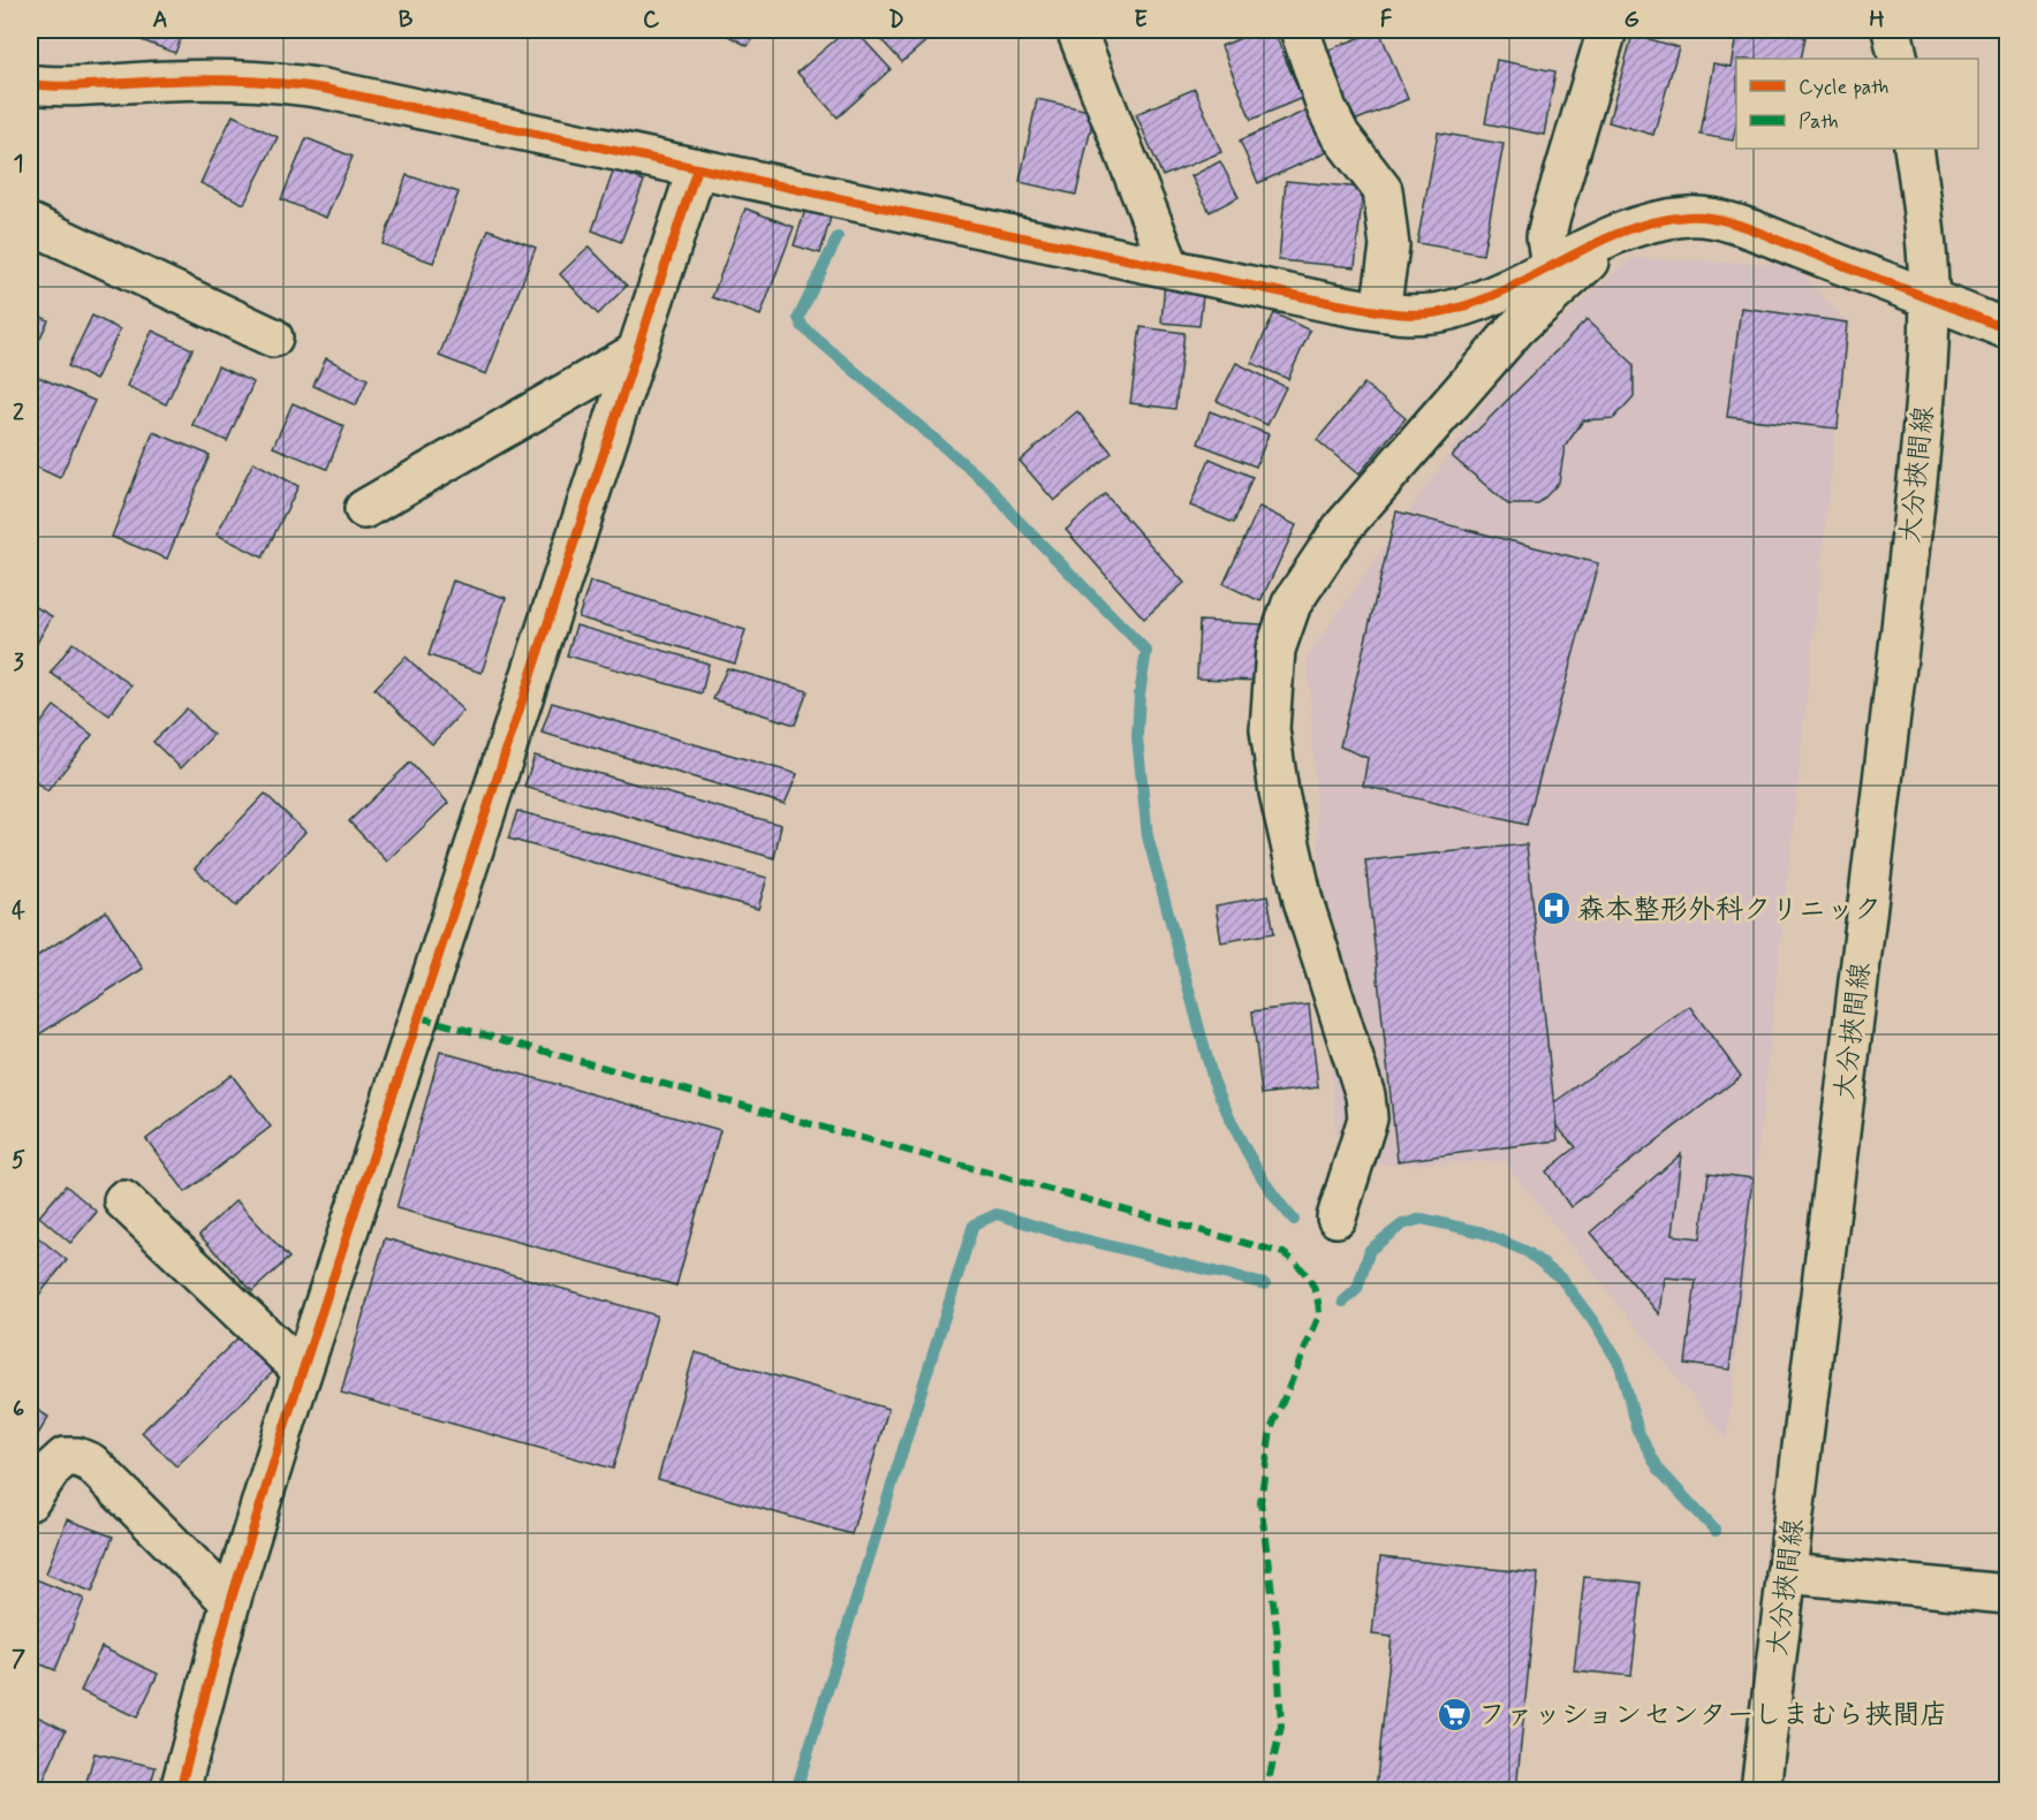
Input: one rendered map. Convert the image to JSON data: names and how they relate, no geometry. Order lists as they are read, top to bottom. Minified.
{"streets":{"street":["大分挾間線"]},"places":{"hospital":["森本整形外科クリニック"],"supermarket":["ファッションセンターしまむら挟間店"]},"legend":["Cycle path","Path"],"grid":{"columns":["A","B","C","D","E","F","G","H"],"rows":["1","2","3","4","5","6","7"]}}
